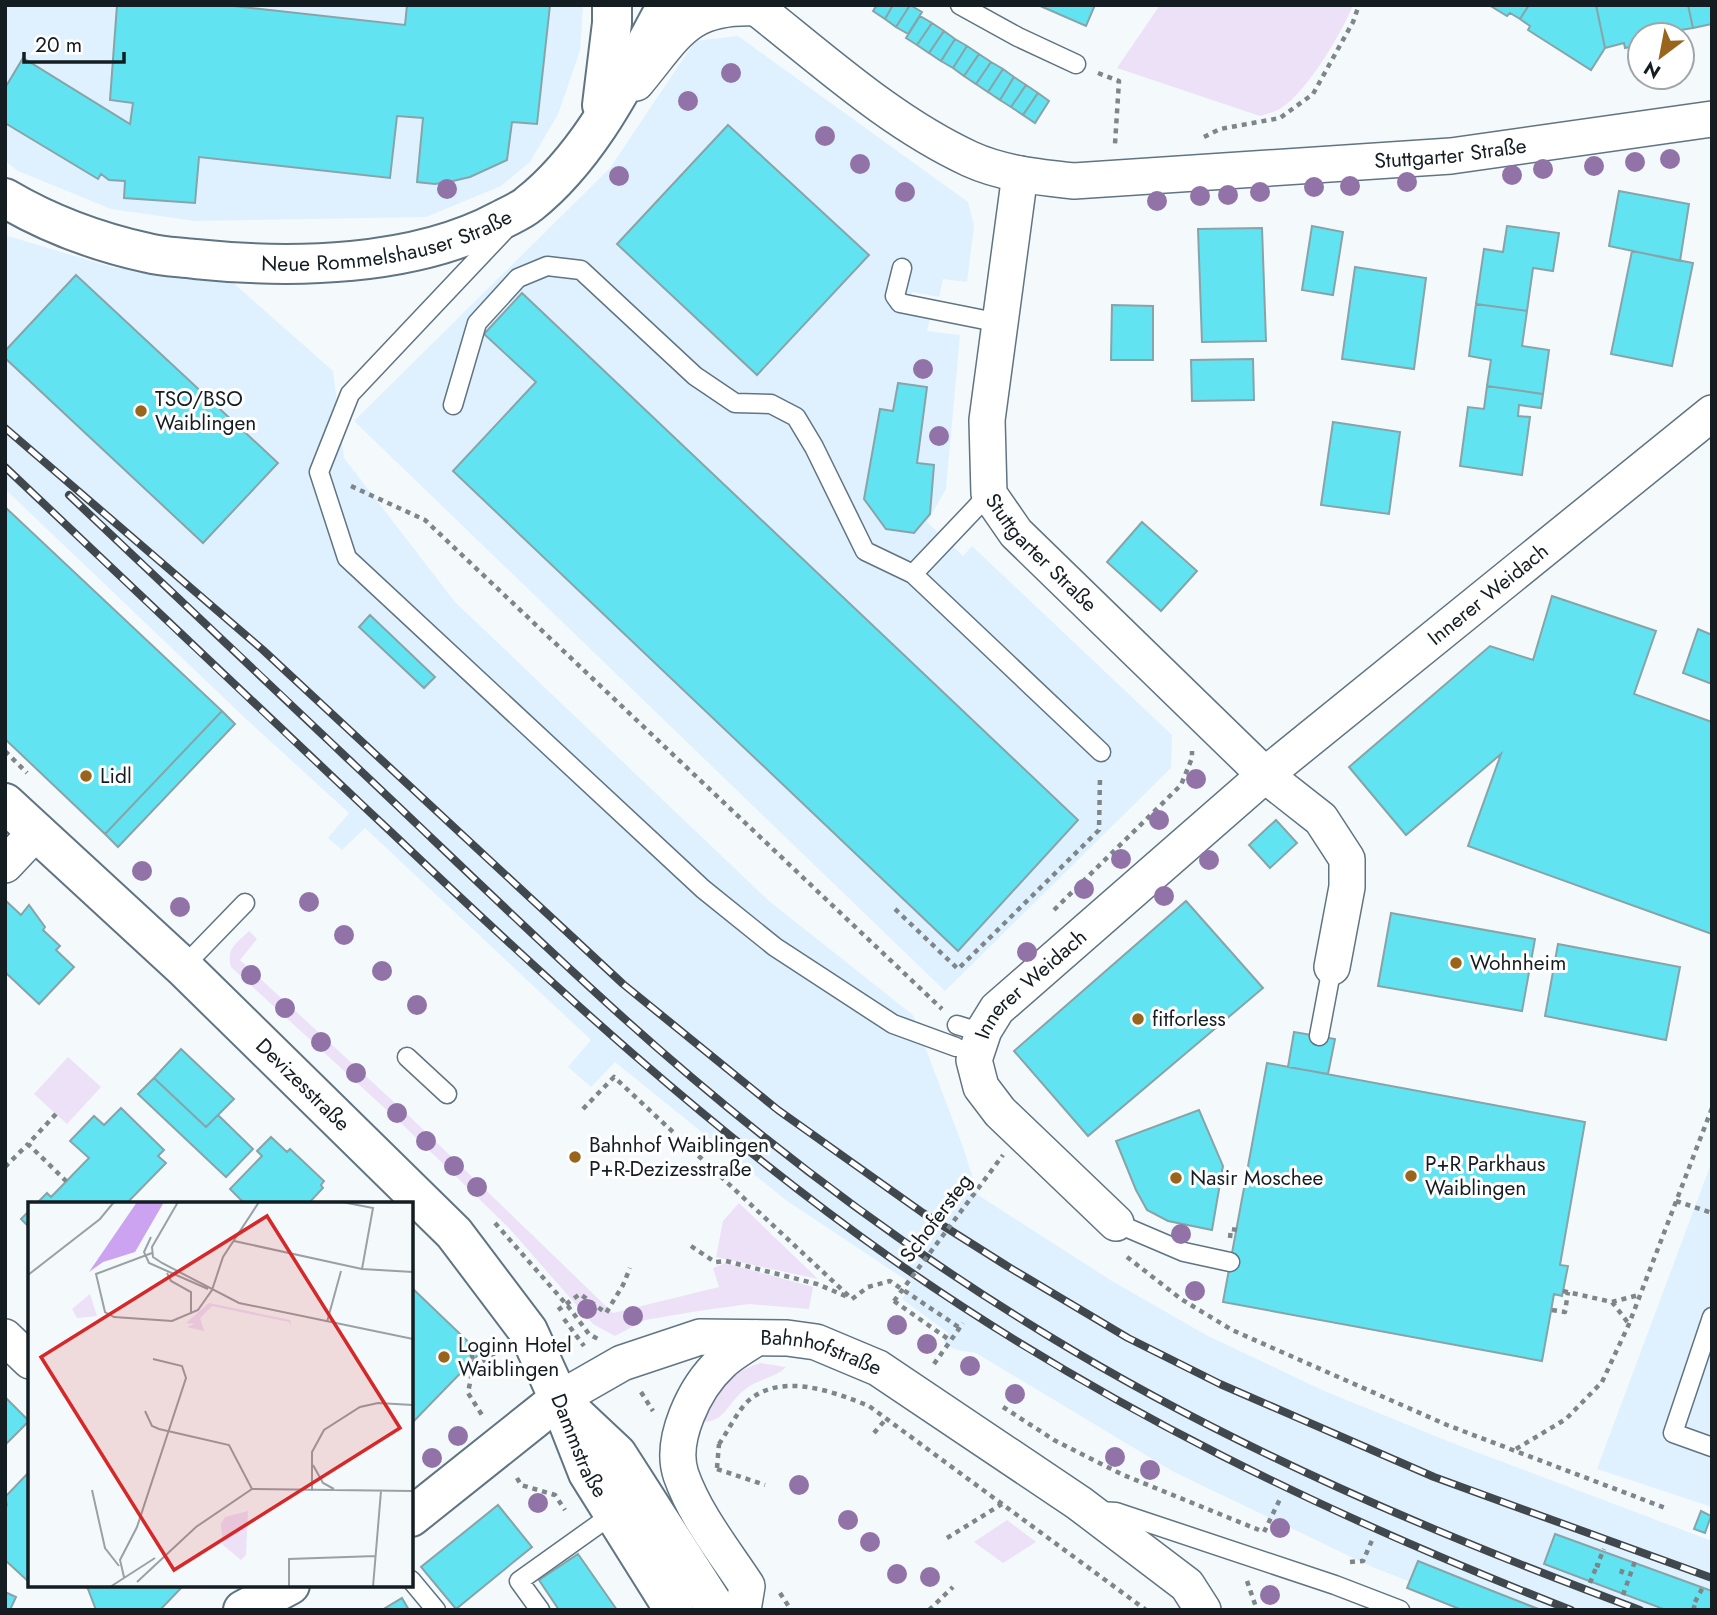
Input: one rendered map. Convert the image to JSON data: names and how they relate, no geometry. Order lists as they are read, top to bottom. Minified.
{"streets":{"street":["Stuttgarter Straße","Neue Rommelshauser Straße","Innerer Weidach","Devizesstraße","Bahnhofstraße","Dammstraße"],"path":["Schofersteg"]},"crossings":[["Stuttgarter Straße","Neue Rommelshauser Straße"],["Stuttgarter Straße","Innerer Weidach"],["Devizesstraße","Bahnhofstraße"],["Devizesstraße","Dammstraße"],["Bahnhofstraße","Dammstraße"]],"places":["TSO/BSO Waiblingen","Lidl","Wohnheim","fitforless","Bahnhof Waiblingen P+R-Dezizesstraße","P+R Parkhaus Waiblingen","Nasir Moschee","Loginn Hotel Waiblingen"],"scale_bar":"20 m","north":"bottom left"}
